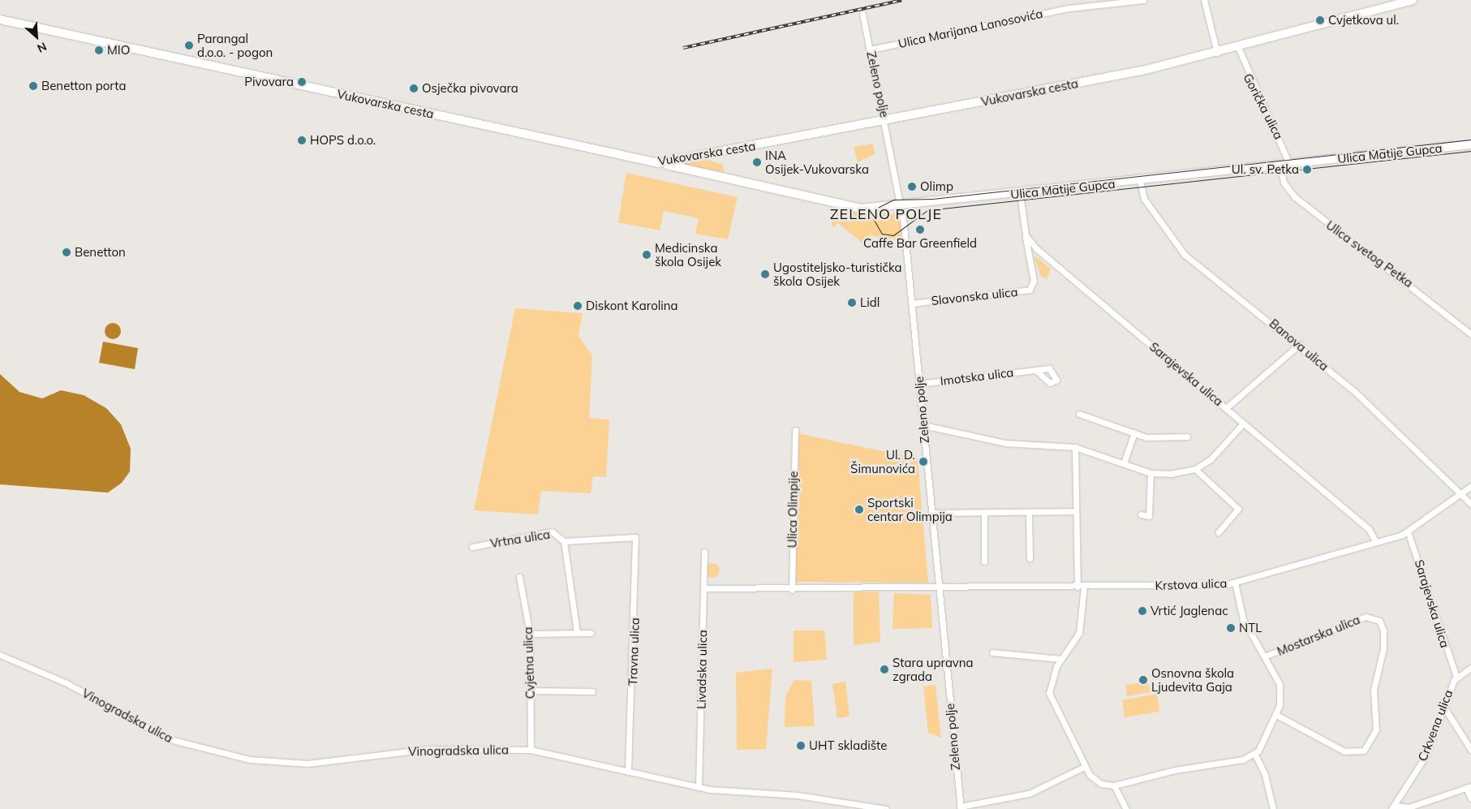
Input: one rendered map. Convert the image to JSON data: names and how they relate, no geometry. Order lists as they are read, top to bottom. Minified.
{"streets":{"main road":["Vukovarska cesta","Ulica Matije Gupca"],"street":["Ulica Marijana Lanosovića","Zeleno polje","Gorička ulica","Ulica svetog Petka","Slavonska ulica","Banova ulica","Sarajevska ulica","Imotska ulica","Ulica Olimpije","Vrtna ulica","Krstova ulica","Mostarska ulica","Travna ulica","Cvjetna ulica","Livadska ulica","Vinogradska ulica","Crkvena ulica"]},"crossings":[["Ulica Marijana Lanosovića","Zeleno polje"],["Zeleno polje","Vukovarska cesta"],["Zeleno polje","Ulica Matije Gupca"],["Zeleno polje","Slavonska ulica"],["Zeleno polje","Imotska ulica"],["Zeleno polje","Krstova ulica"],["Vukovarska cesta","Gorička ulica"],["Vukovarska cesta","Ulica Matije Gupca"],["Gorička ulica","Ulica Matije Gupca"],["Ulica Matije Gupca","Ulica svetog Petka"],["Ulica Matije Gupca","Banova ulica"],["Slavonska ulica","Sarajevska ulica"],["Banova ulica","Krstova ulica"],["Sarajevska ulica","Krstova ulica"],["Sarajevska ulica","Crkvena ulica"],["Vrtna ulica","Travna ulica"],["Krstova ulica","Mostarska ulica"],["Travna ulica","Vinogradska ulica"],["Cvjetna ulica","Vinogradska ulica"],["Livadska ulica","Vinogradska ulica"]],"districts":["ZELENO POLJE"],"places":["Cvjetkova ul.","Parangal d.o.o. - pogon","MIO","Pivovara","Benetton porta","Osječka pivovara","HOPS d.o.o.","INA Osijek-Vukovarska","Ul. sv. Petka","Olimp","Caffe Bar Greenfield","Benetton","Medicinska škola Osijek","Ugostiteljsko-turistička škola Osijek","Lidl","Diskont Karolina","Ul. D. Šimunovića","Sportski centar Olimpija","Vrtić Jaglenac","NTL","Stara upravna zgrada","Osnovna škola Ljudevita Gaja","UHT skladište"],"north":"bottom right"}
